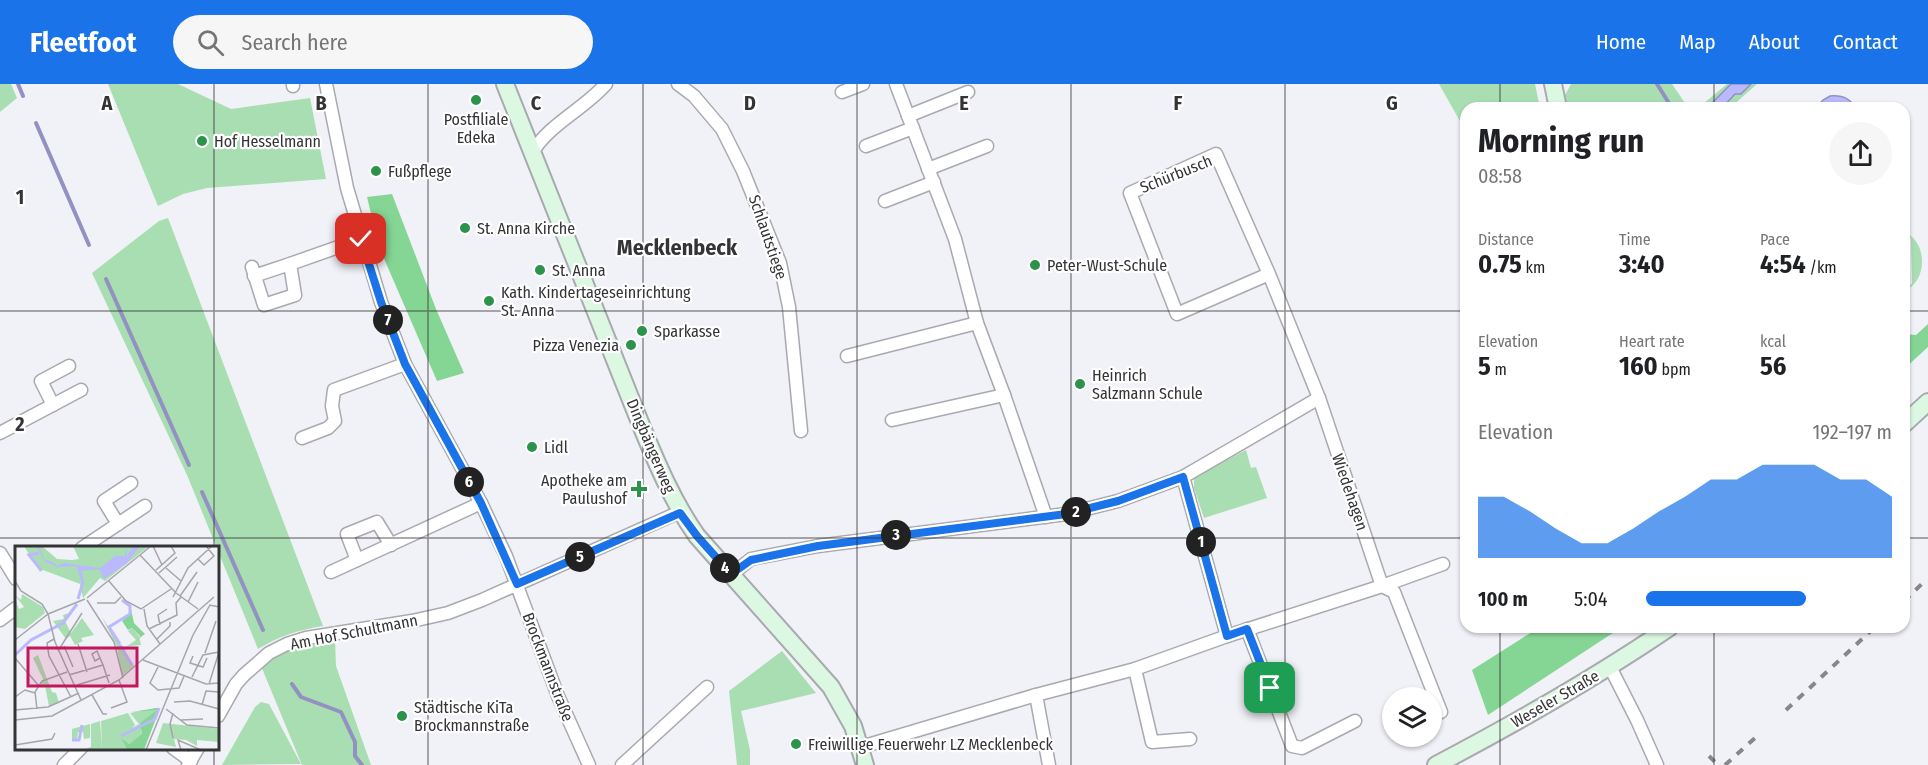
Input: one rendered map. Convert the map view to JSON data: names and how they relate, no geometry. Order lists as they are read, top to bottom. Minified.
{"streets":{"street":["Schürbusch","Schlautstiege","Dingbängerweg","Wiedehagen","Am Hof Schultmann","Brockmannstraße","Weseler Straße"]},"crossings":[["Schürbusch","Wiedehagen"],["Dingbängerweg","Am Hof Schultmann"],["Am Hof Schultmann","Brockmannstraße"]],"districts":["Mecklenbeck"],"places":{"other":["Postfiliale Edeka","Hof Hesselmann","Fußpflege","St. Anna Kirche","Peter-Wust-Schule","St. Anna","Kath. Kindertageseinrichtung St. Anna","Sparkasse","Pizza Venezia","Heinrich Salzmann Schule","Lidl","Städtische KiTa Brockmannstraße","Freiwillige Feuerwehr LZ Mecklenbeck"],"health":["Apotheke am Paulushof"]},"page":{"header":"Fleetfoot","search":"Search here","nav":["Home","Map","About","Contact"],"heading":["Morning run","08:58"],"stats":[["Distance","0.75 km"],["Time","3:40"],["Pace","4:54 /km"],["Elevation","5 m"],["Heart rate","160 bpm"],["kcal","56"]],"pins":["7","6","2","3","1","5","4"],"chart":["Elevation","192–197 m"],"list":[{"name":"100 m","note":"5:04"}]},"grid":{"columns":["A","B","C","D","E","F","G"],"rows":["1","2"]}}
